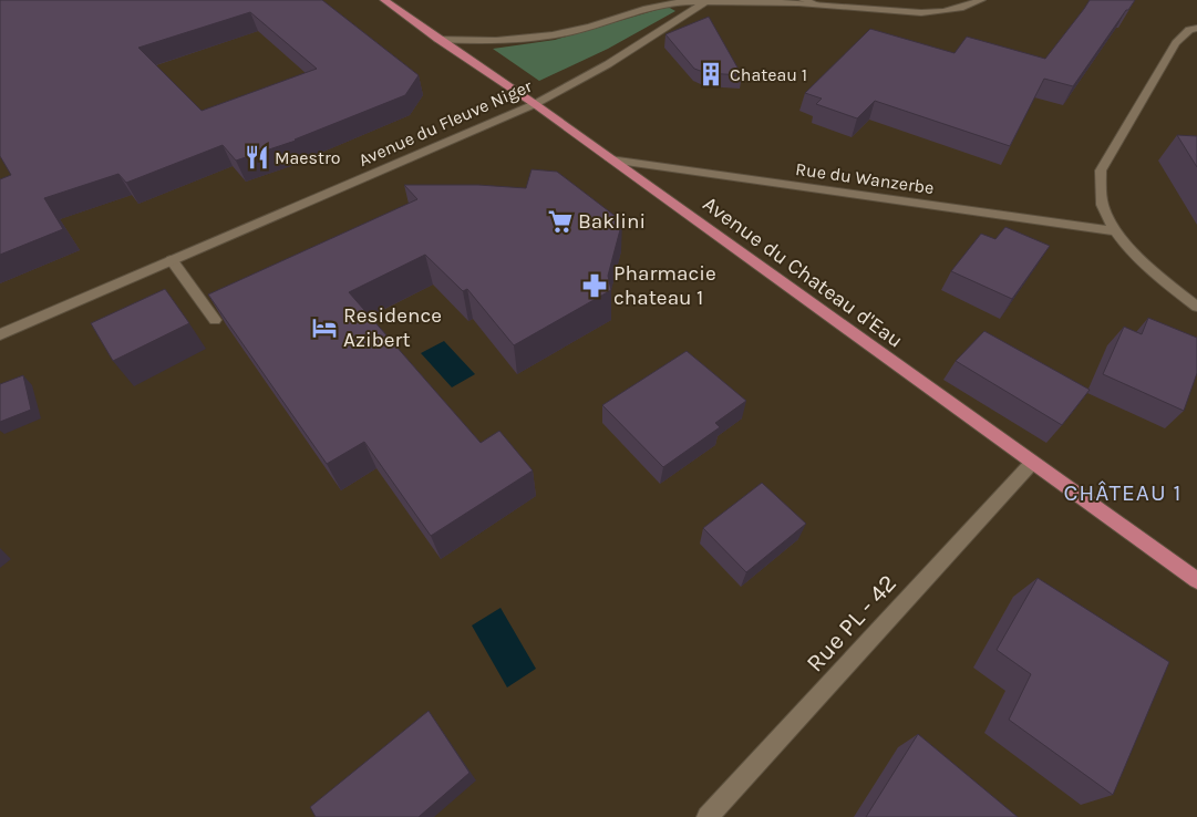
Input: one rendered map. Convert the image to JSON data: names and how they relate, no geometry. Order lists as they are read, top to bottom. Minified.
{"streets":{"main road":["Avenue du Chateau d'Eau"],"street":["Avenue du Fleuve Niger","Rue du Wanzerbe","Rue PL - 42"]},"crossings":[["Avenue du Fleuve Niger","Avenue du Chateau d'Eau"],["Rue du Wanzerbe","Avenue du Chateau d'Eau"],["Avenue du Chateau d'Eau","Rue PL - 42"]],"districts":["CHÂTEAU 1"],"places":{"building":["Chateau 1"],"restaurant":["Maestro"],"supermarket":["Baklini"],"pharmacy":["Pharmacie chateau 1"],"hotel":["Residence Azibert"]}}
